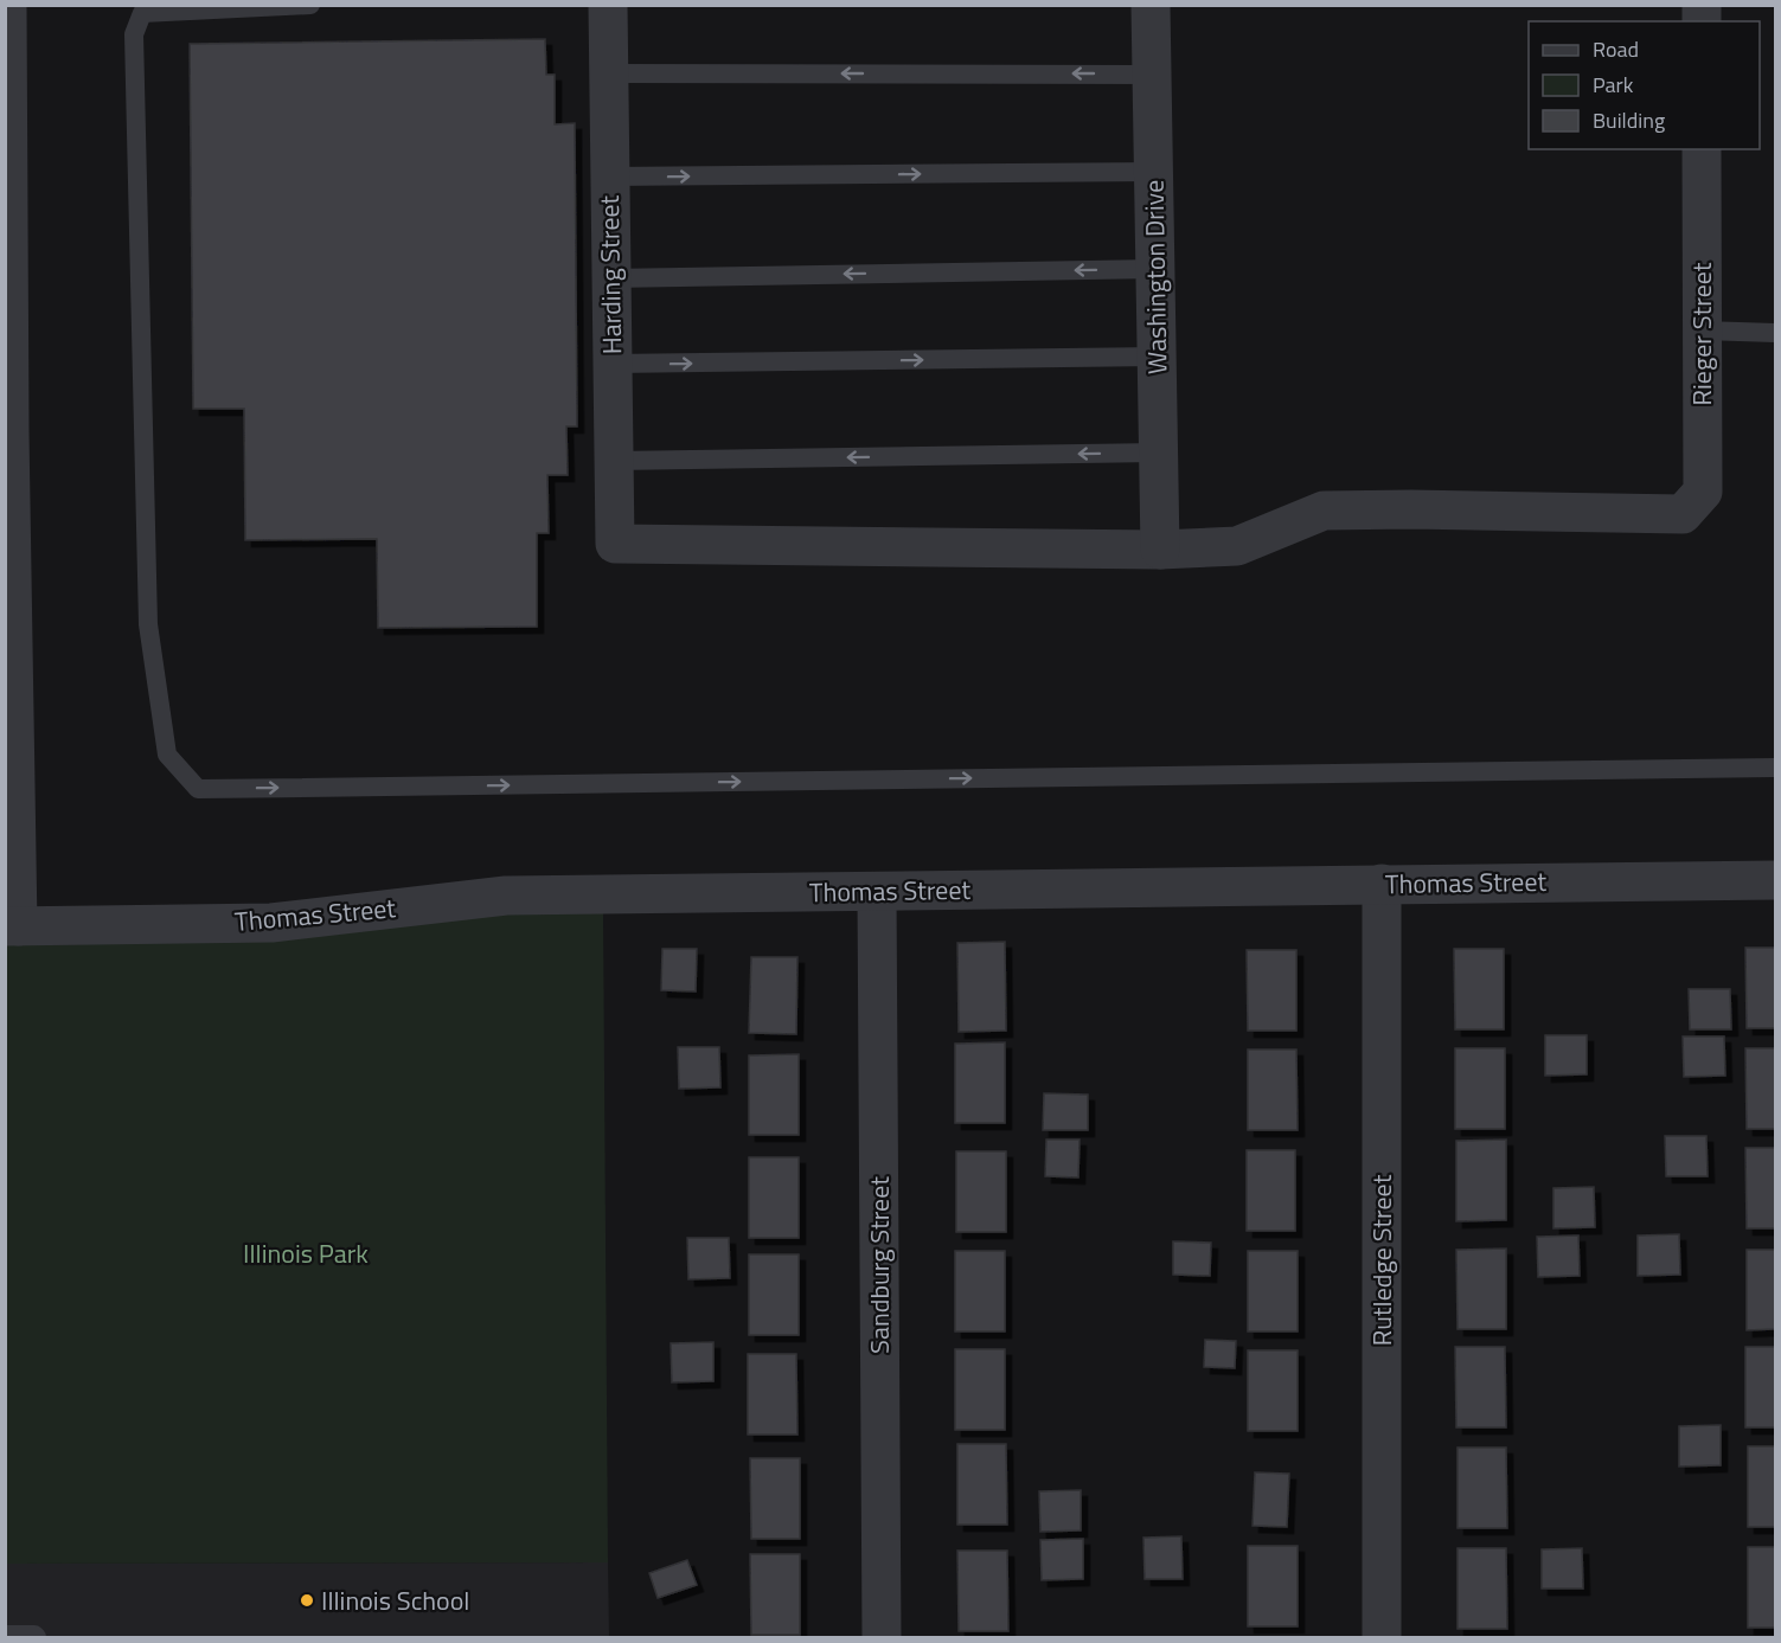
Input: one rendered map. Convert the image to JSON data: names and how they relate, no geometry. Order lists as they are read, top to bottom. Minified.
{"streets":{"street":["Harding Street","Washington Drive","Rieger Street","Thomas Street","Rutledge Street","Sandburg Street"]},"crossings":[["Harding Street","Washington Drive"],["Harding Street","Rieger Street"],["Washington Drive","Rieger Street"],["Thomas Street","Rutledge Street"],["Thomas Street","Sandburg Street"]],"parks":["Illinois Park"],"places":["Illinois School"],"legend":["Road","Park","Building"]}
